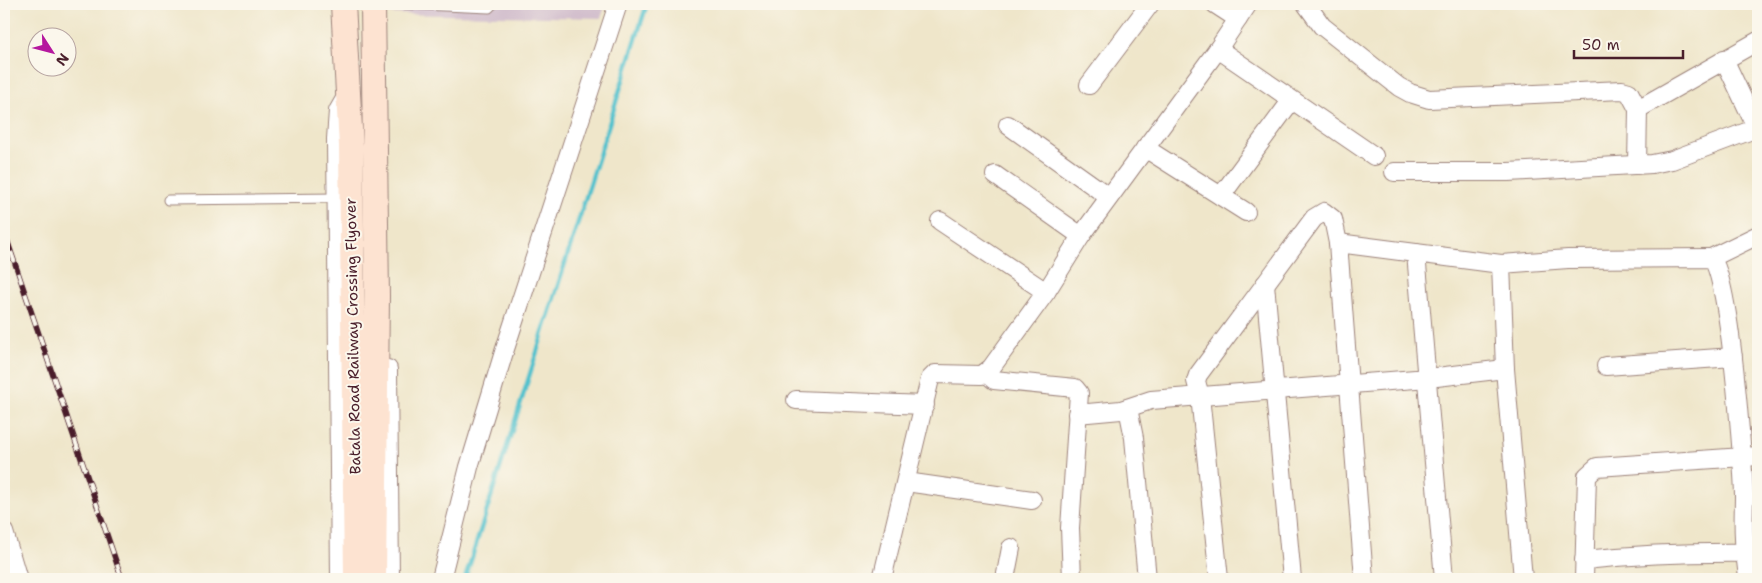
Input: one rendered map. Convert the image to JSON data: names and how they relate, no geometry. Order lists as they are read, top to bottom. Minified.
{"streets":{"main road":["Batala Road Railway Crossing Flyover"]},"scale_bar":"50 m","north":"bottom right"}
